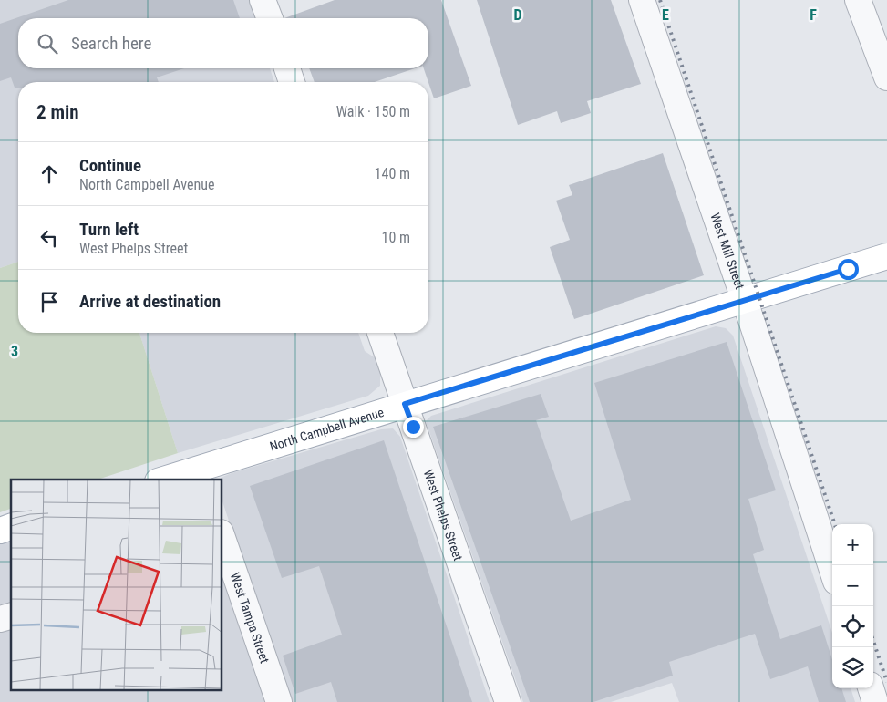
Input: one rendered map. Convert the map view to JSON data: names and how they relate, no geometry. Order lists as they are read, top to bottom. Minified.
{"streets":{"main road":["North Campbell Avenue"],"street":["West Mill Street","West Phelps Street","West Tampa Street"]},"crossings":[["West Mill Street","North Campbell Avenue"],["North Campbell Avenue","West Phelps Street"]],"page":{"search":"Search here","heading":["2 min","Walk · 150 m"],"list":[["Continue","North Campbell Avenue","140 m"],["Turn left","West Phelps Street","10 m"],"Arrive at destination"],"map_buttons":["+","−"]},"grid":{"columns":["D","E","F"],"rows":["3"]}}
